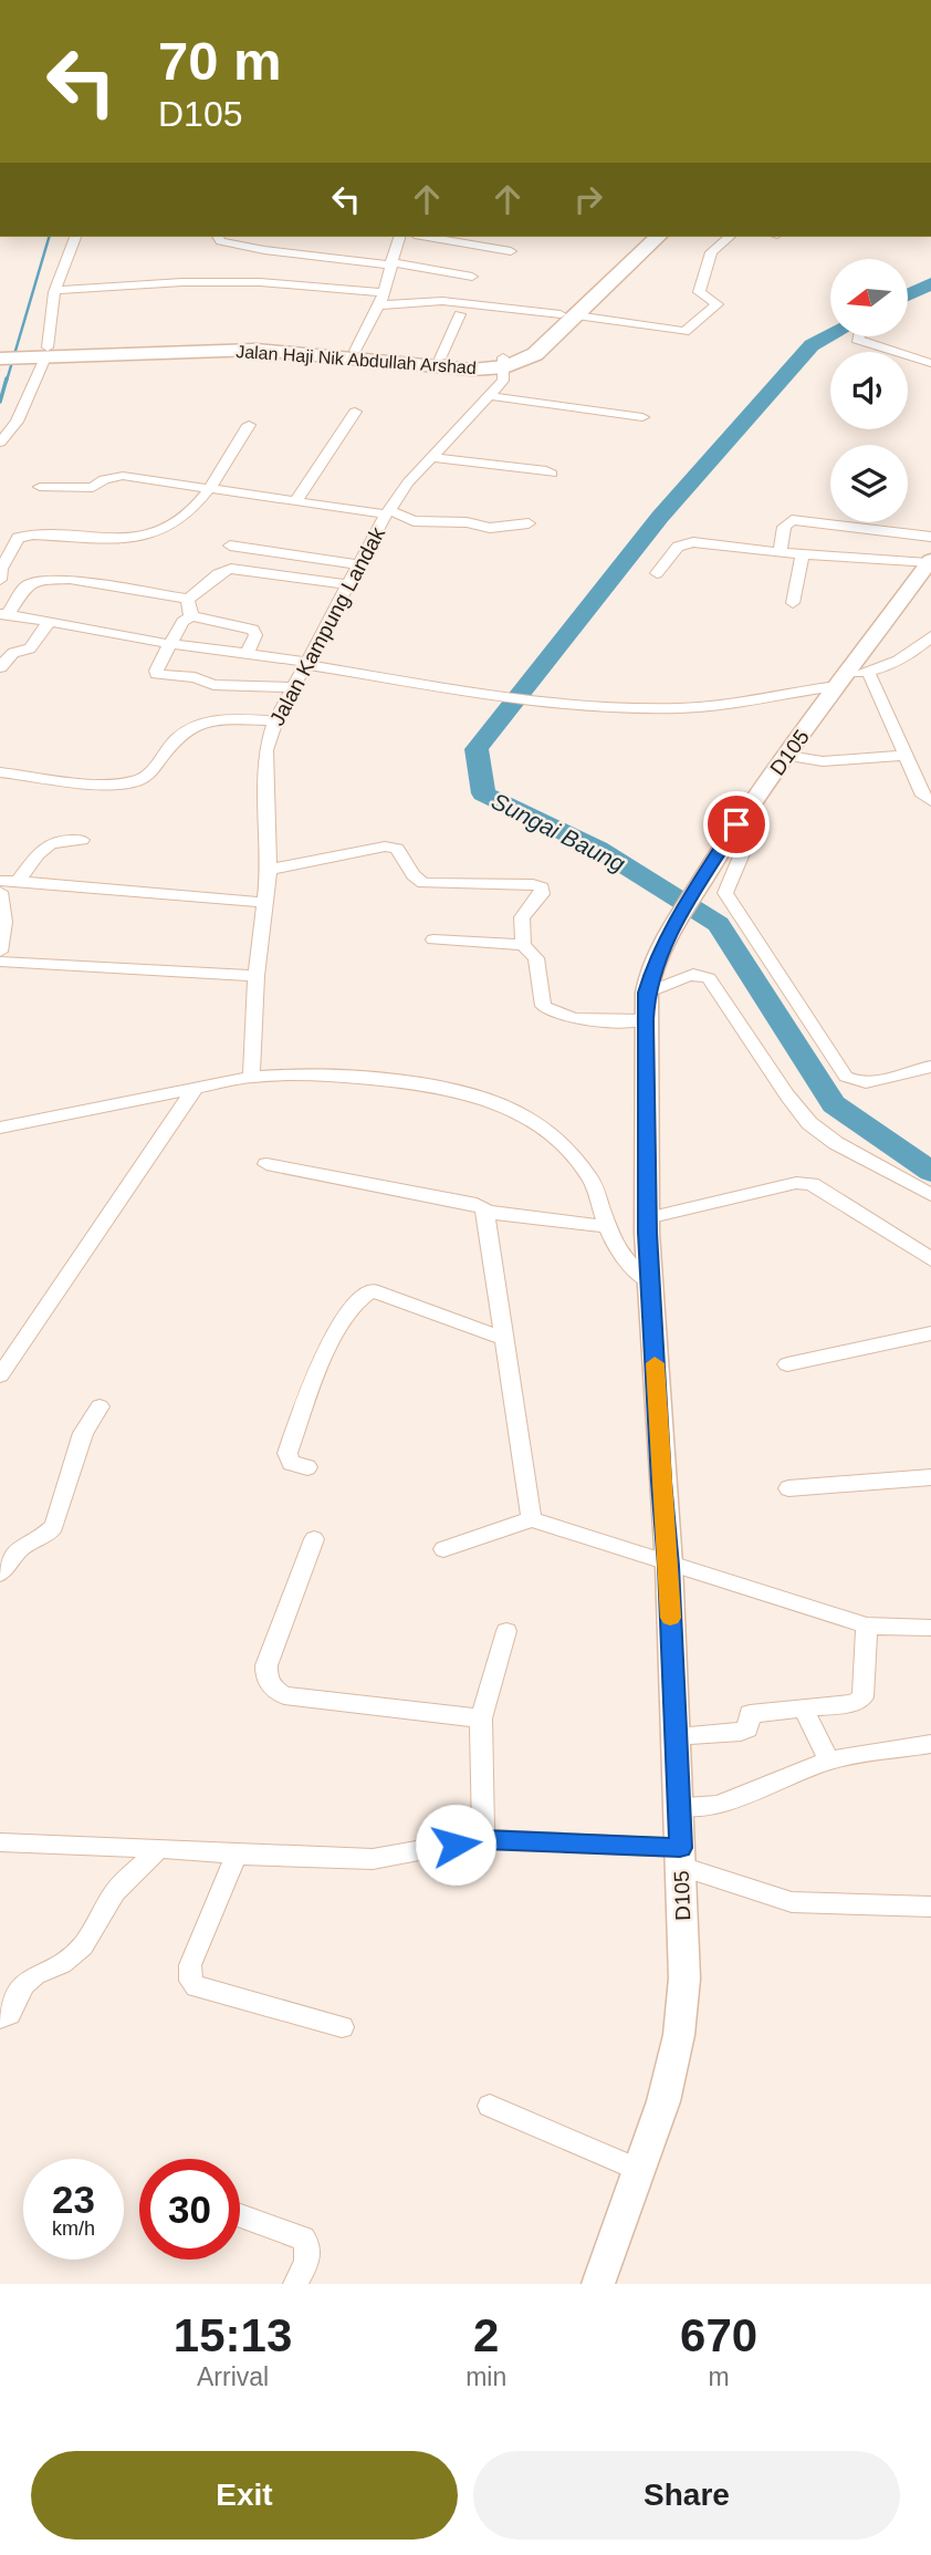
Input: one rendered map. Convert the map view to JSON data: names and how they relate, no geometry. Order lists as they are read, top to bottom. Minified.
{"streets":{"main road":["Jalan Haji Nik Abdullah Arshad"],"street":["Jalan Kampung Landak","D105"]},"crossings":[["Jalan Haji Nik Abdullah Arshad","Jalan Kampung Landak"]],"water":["Sungai Baung"],"north":"left","page":{"turn":["70 m","D105"],"speed":"23 km/h","limit":"30","eta":["15:13","Arrival","2","min","670","m"],"buttons":["Exit","Share"]}}
